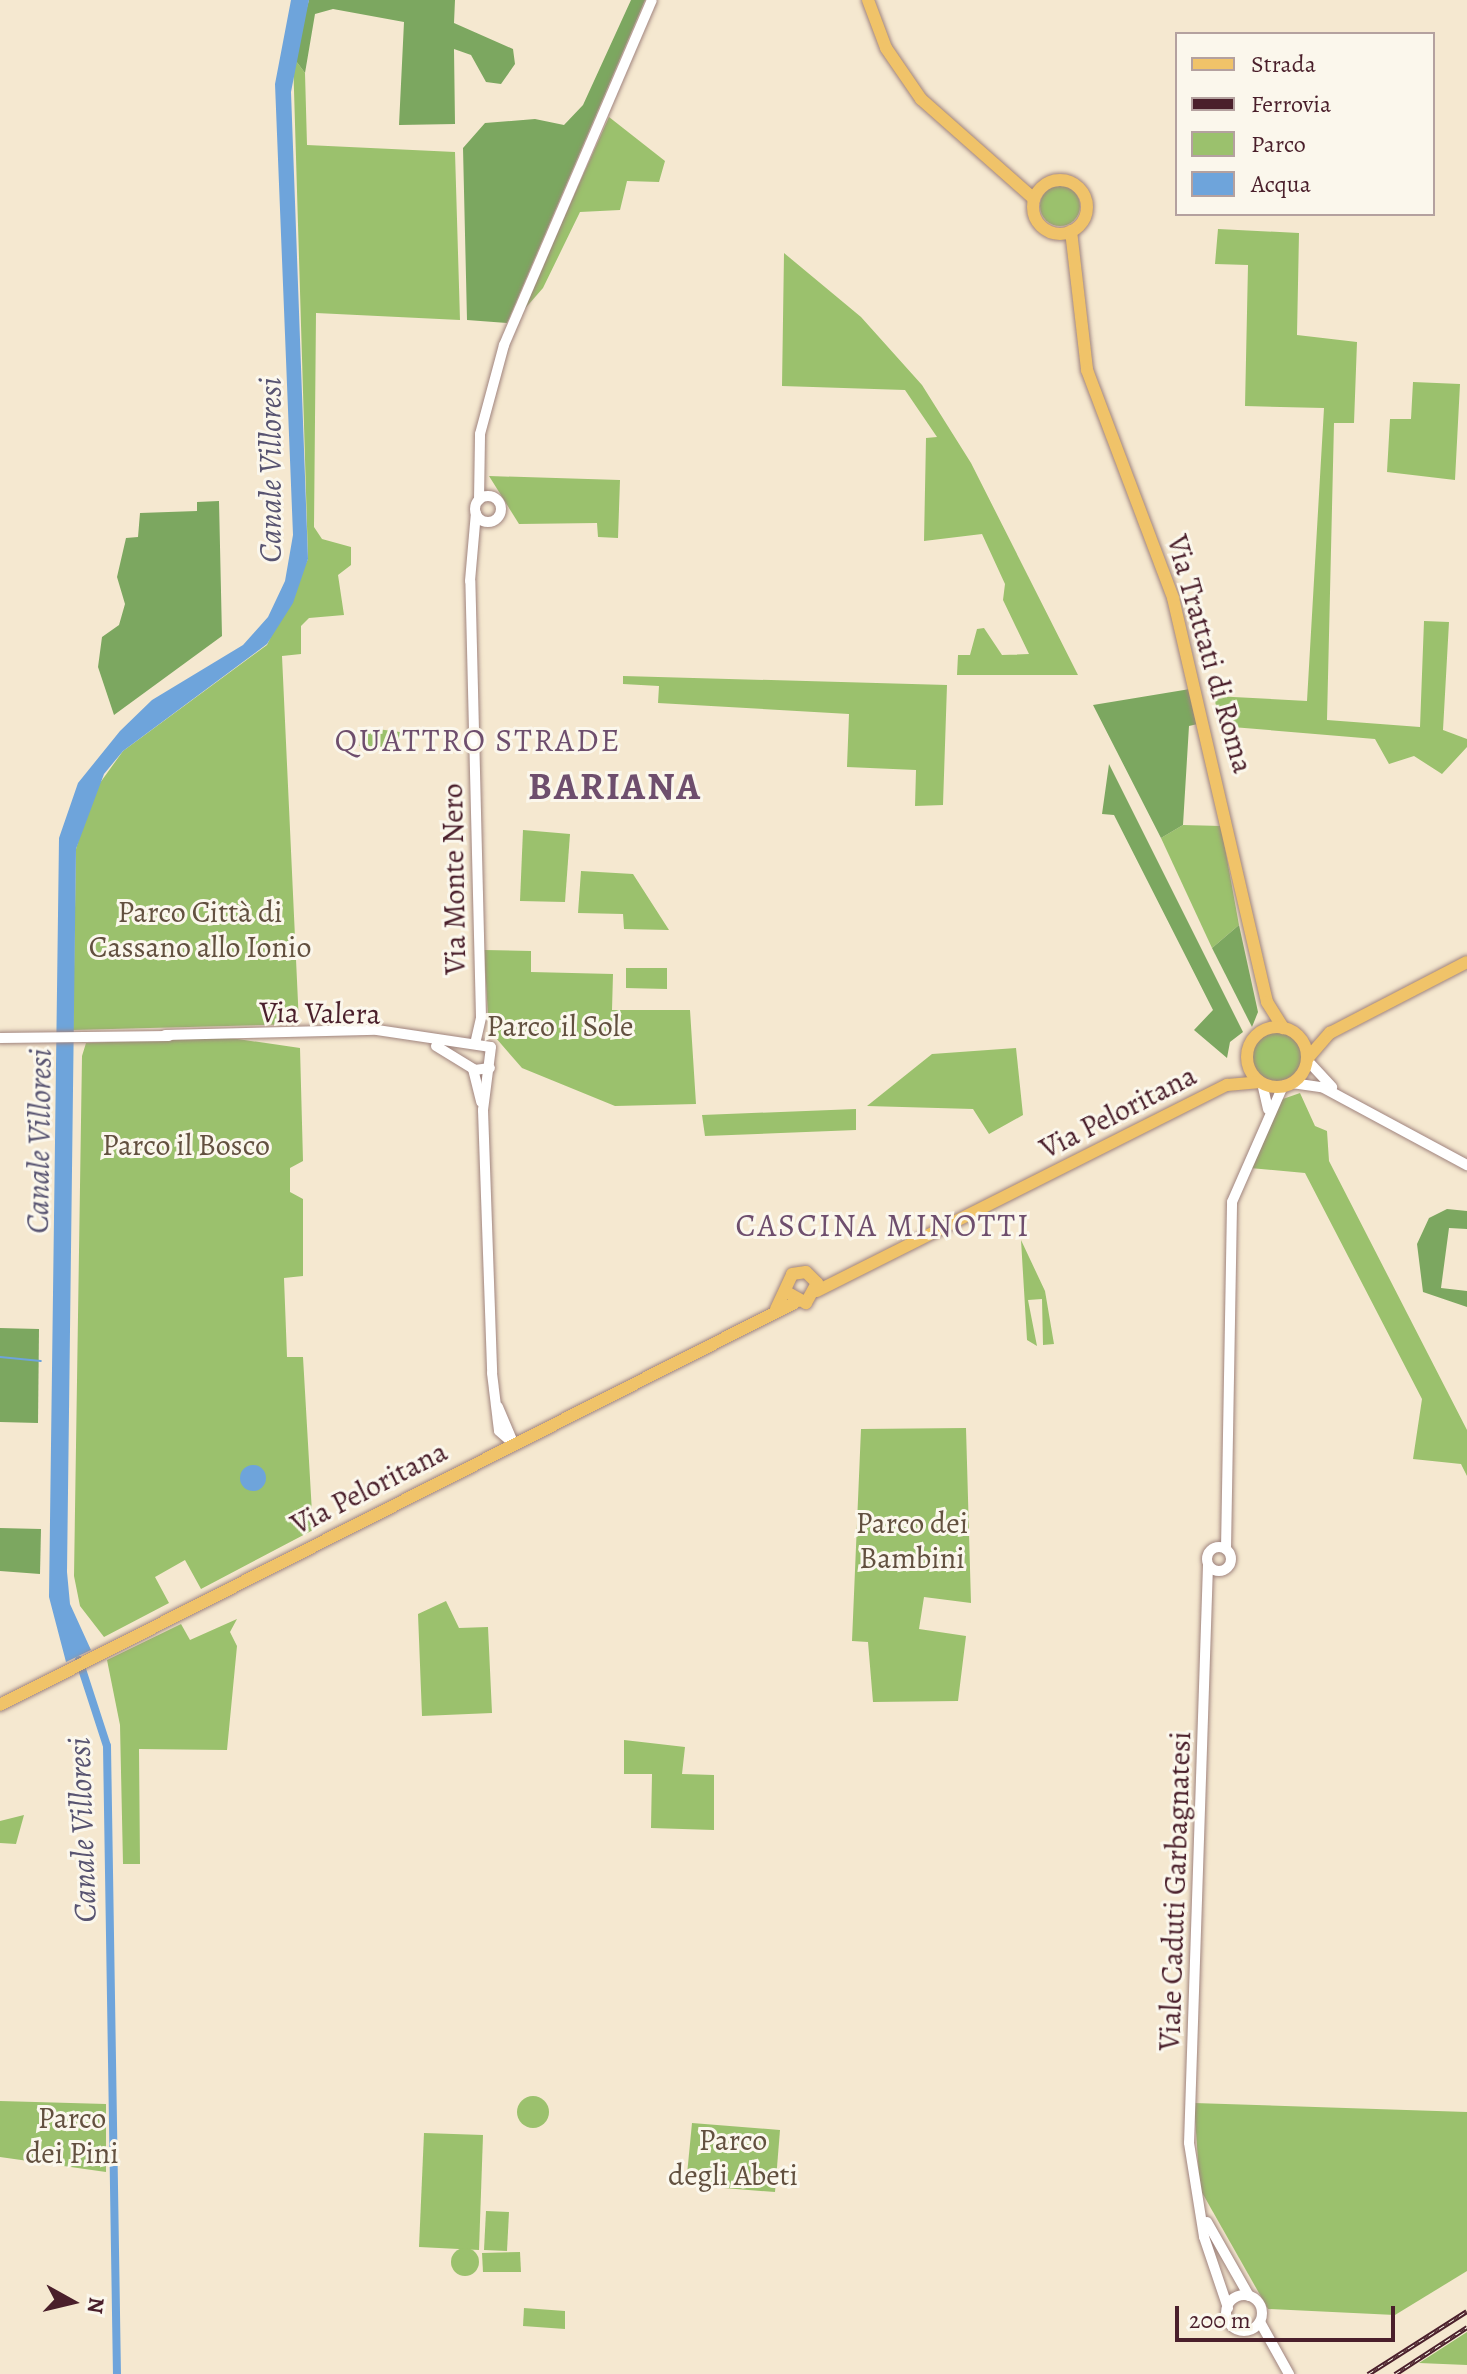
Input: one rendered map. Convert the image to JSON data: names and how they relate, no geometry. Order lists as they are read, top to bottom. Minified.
{"streets":{"main road":["Via Trattati di Roma","Via Peloritana"],"street":["Via Monte Nero","Via Valera","Viale Caduti Garbagnatesi"]},"crossings":[["Via Trattati di Roma","Via Peloritana"],["Via Monte Nero","Via Valera"]],"districts":["QUATTRO STRADE","BARIANA","CASCINA MINOTTI"],"water":["Canale Villoresi"],"parks":["Parco Città di Cassano allo Ionio","Parco il Sole","Parco il Bosco","Parco dei Bambini","Parco dei Pini","Parco degli Abeti"],"legend":["Strada","Ferrovia","Parco","Acqua"],"scale_bar":"200 m","north":"right"}
